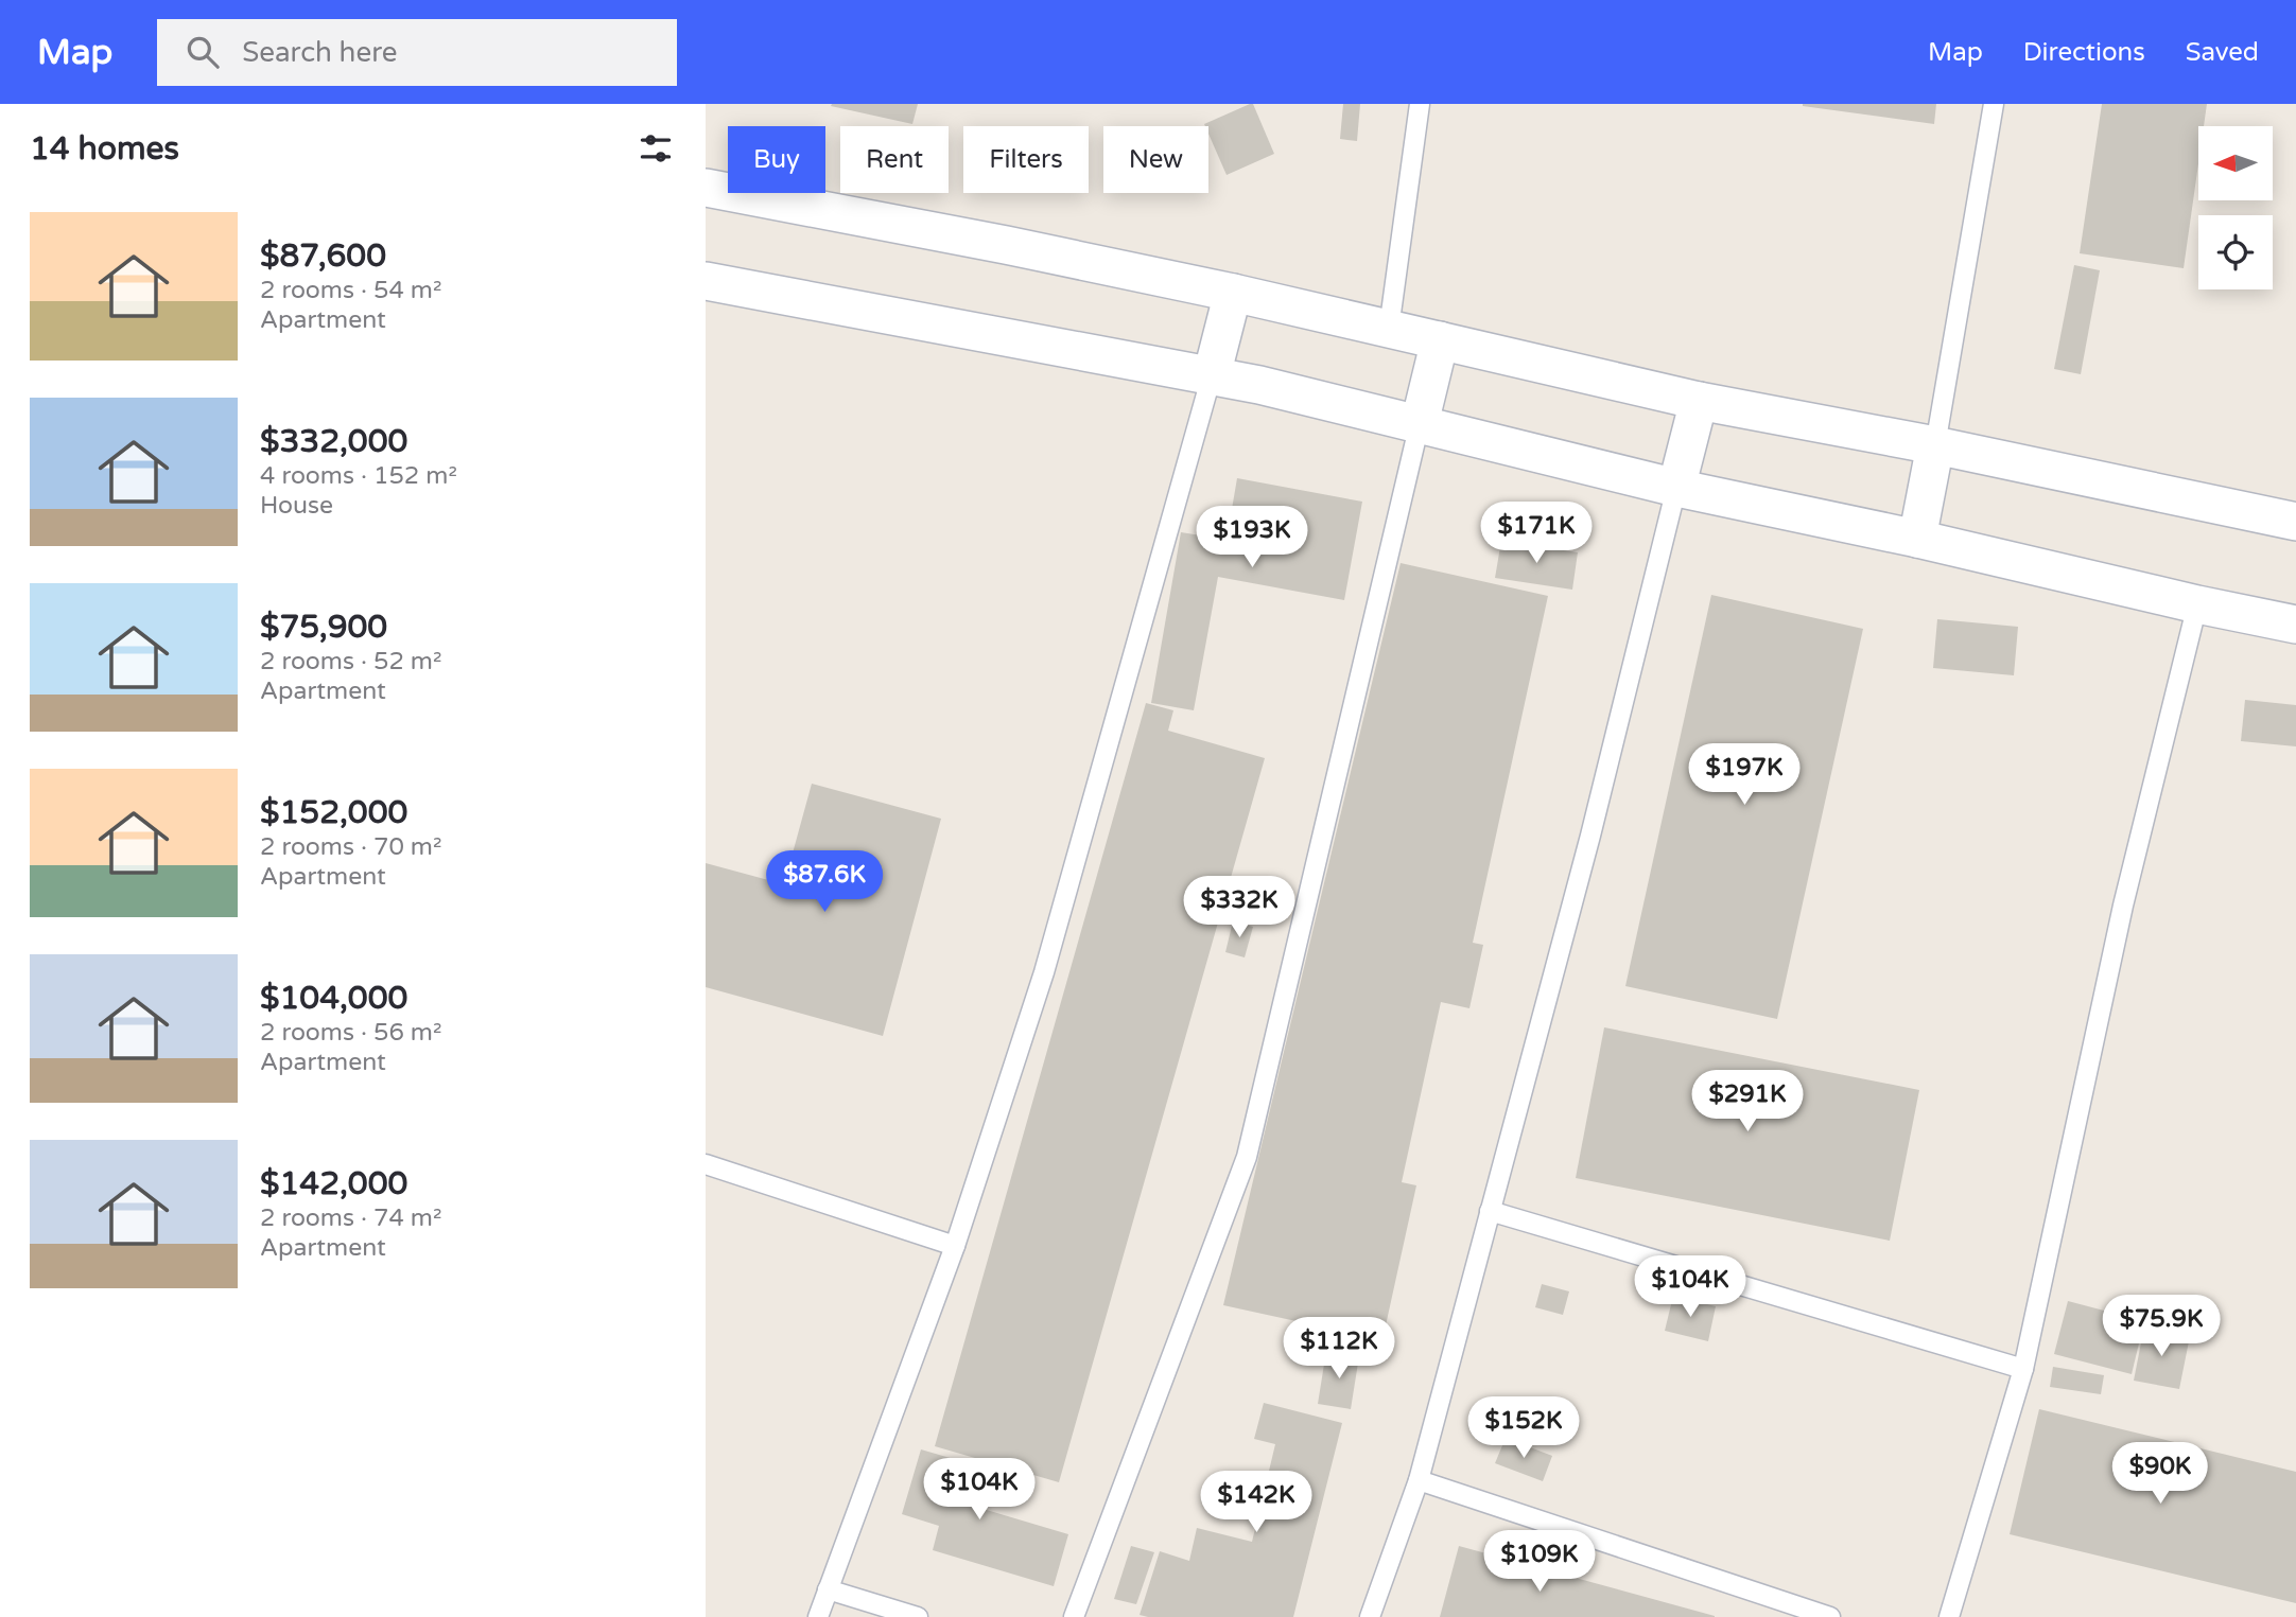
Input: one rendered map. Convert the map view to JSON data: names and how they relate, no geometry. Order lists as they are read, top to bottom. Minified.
{"north":"left","page":{"header":"Map","search":"Search here","nav":["Map","Directions","Saved"],"heading":"14 homes","chip":["Buy","Rent","Filters","New"],"list":[{"name":"$87,600","note":"2 rooms · 54 m² · Apartment"},{"name":"$332,000","note":"4 rooms · 152 m² · House"},{"name":"$75,900","note":"2 rooms · 52 m² · Apartment"},{"name":"$152,000","note":"2 rooms · 70 m² · Apartment"},{"name":"$104,000","note":"2 rooms · 56 m² · Apartment"},{"name":"$142,000","note":"2 rooms · 74 m² · Apartment"}],"price":["$171K","$193K","$197K","$87.6K","$332K","$291K","$104K","$75.9K","$112K","$152K","$90K","$104K","$142K","$109K"]}}
